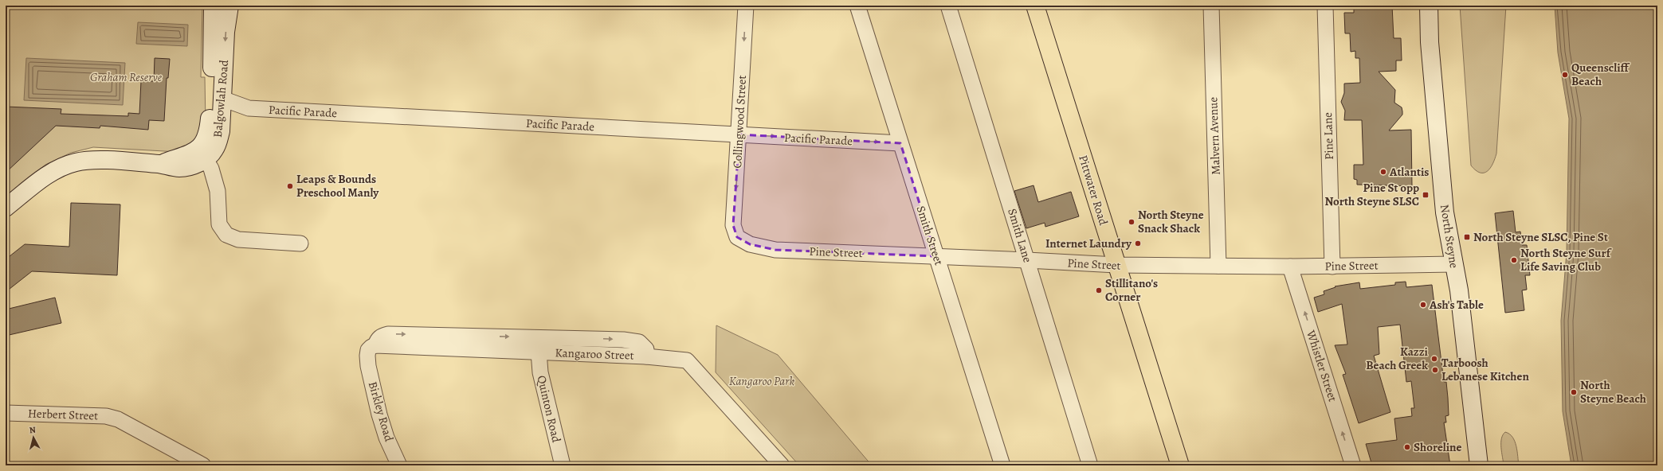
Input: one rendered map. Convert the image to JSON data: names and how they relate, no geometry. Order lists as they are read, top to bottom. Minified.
{"streets":{"main road":["Pittwater Road"],"street":["Balgowlah Road","Pacific Parade","Collingwood Street","Malvern Avenue","Pine Lane","Smith Street","Smith Lane","North Steyne","Pine Street","Kangaroo Street","Whistler Street","Quinton Road","Birkley Road","Herbert Street"]},"crossings":[["Balgowlah Road","Pacific Parade"],["Pacific Parade","Collingwood Street"],["Pacific Parade","Smith Street"],["Collingwood Street","Pine Street"],["Malvern Avenue","Pine Street"],["Pine Lane","Pine Street"],["Pittwater Road","Pine Street"],["Smith Street","Pine Street"],["Smith Lane","Pine Street"],["North Steyne","Pine Street"],["Pine Street","Whistler Street"],["Kangaroo Street","Quinton Road"],["Kangaroo Street","Birkley Road"]],"one_way":["Collingwood Street","Whistler Street"],"parks":["Graham Reserve","Kangaroo Park"],"places":{"other":["Queenscliff Beach","Atlantis","Leaps & Bounds Preschool Manly","North Steyne Snack Shack","Internet Laundry","North Steyne Surf Life Saving Club","Stillitano's Corner","Ash's Table","Kazzi Beach Greek","Tarboosh Lebanese Kitchen","North Steyne Beach","Shoreline"],"transit":["Pine St opp North Steyne SLSC","North Steyne SLSC, Pine St"]},"north":"top"}
